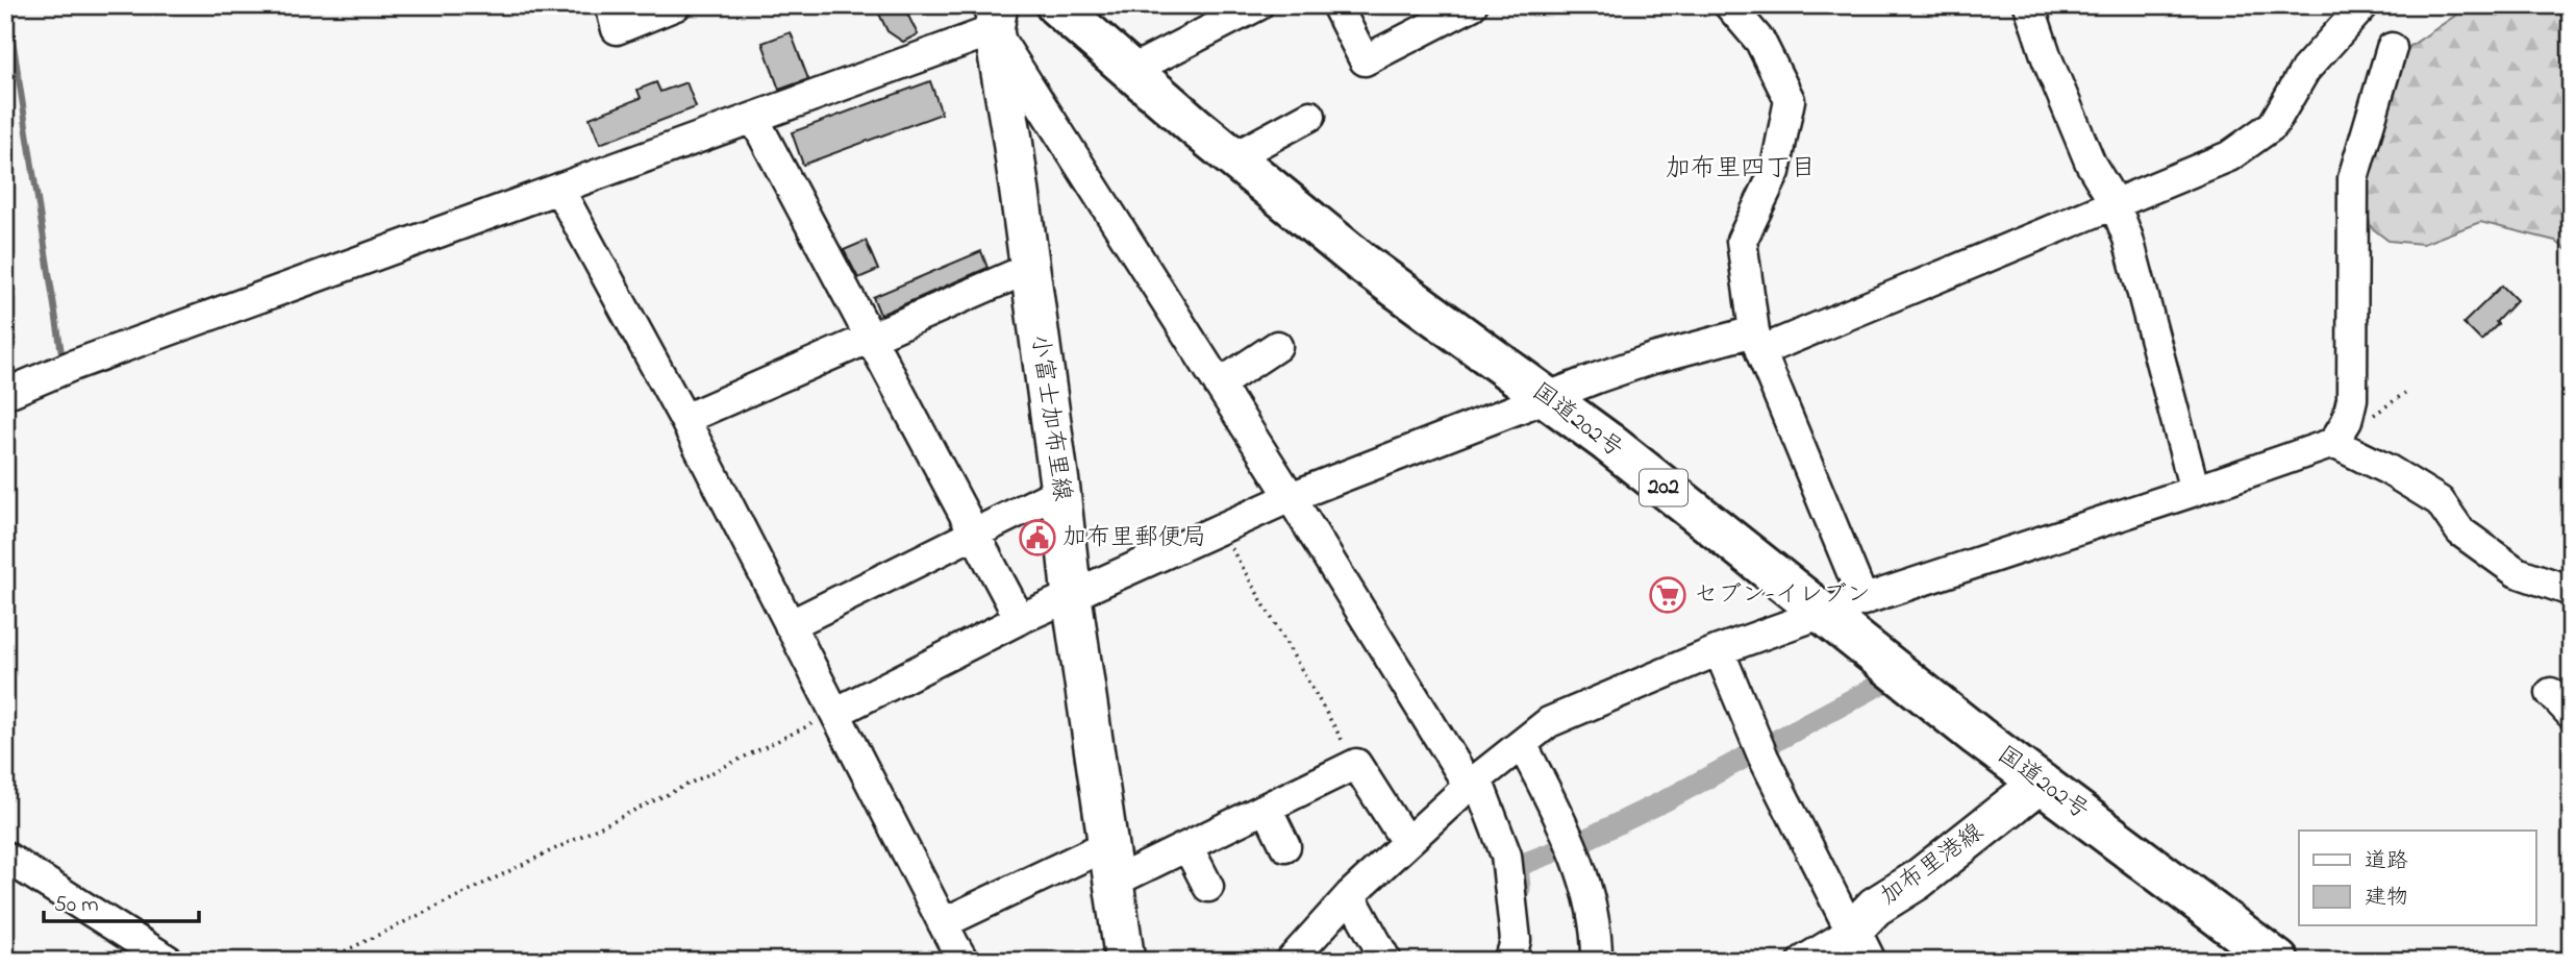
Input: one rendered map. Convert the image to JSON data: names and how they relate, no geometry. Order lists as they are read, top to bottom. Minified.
{"streets":{"highway":["国道202号","202"],"main road":["小富士加布里線","加布里港線"]},"crossings":[["国道202号","加布里港線"]],"districts":["加布里四丁目"],"places":{"public building":["加布里郵便局"],"supermarket":["セブン-イレブン"]},"legend":["道路","建物"],"scale_bar":"50 m"}
